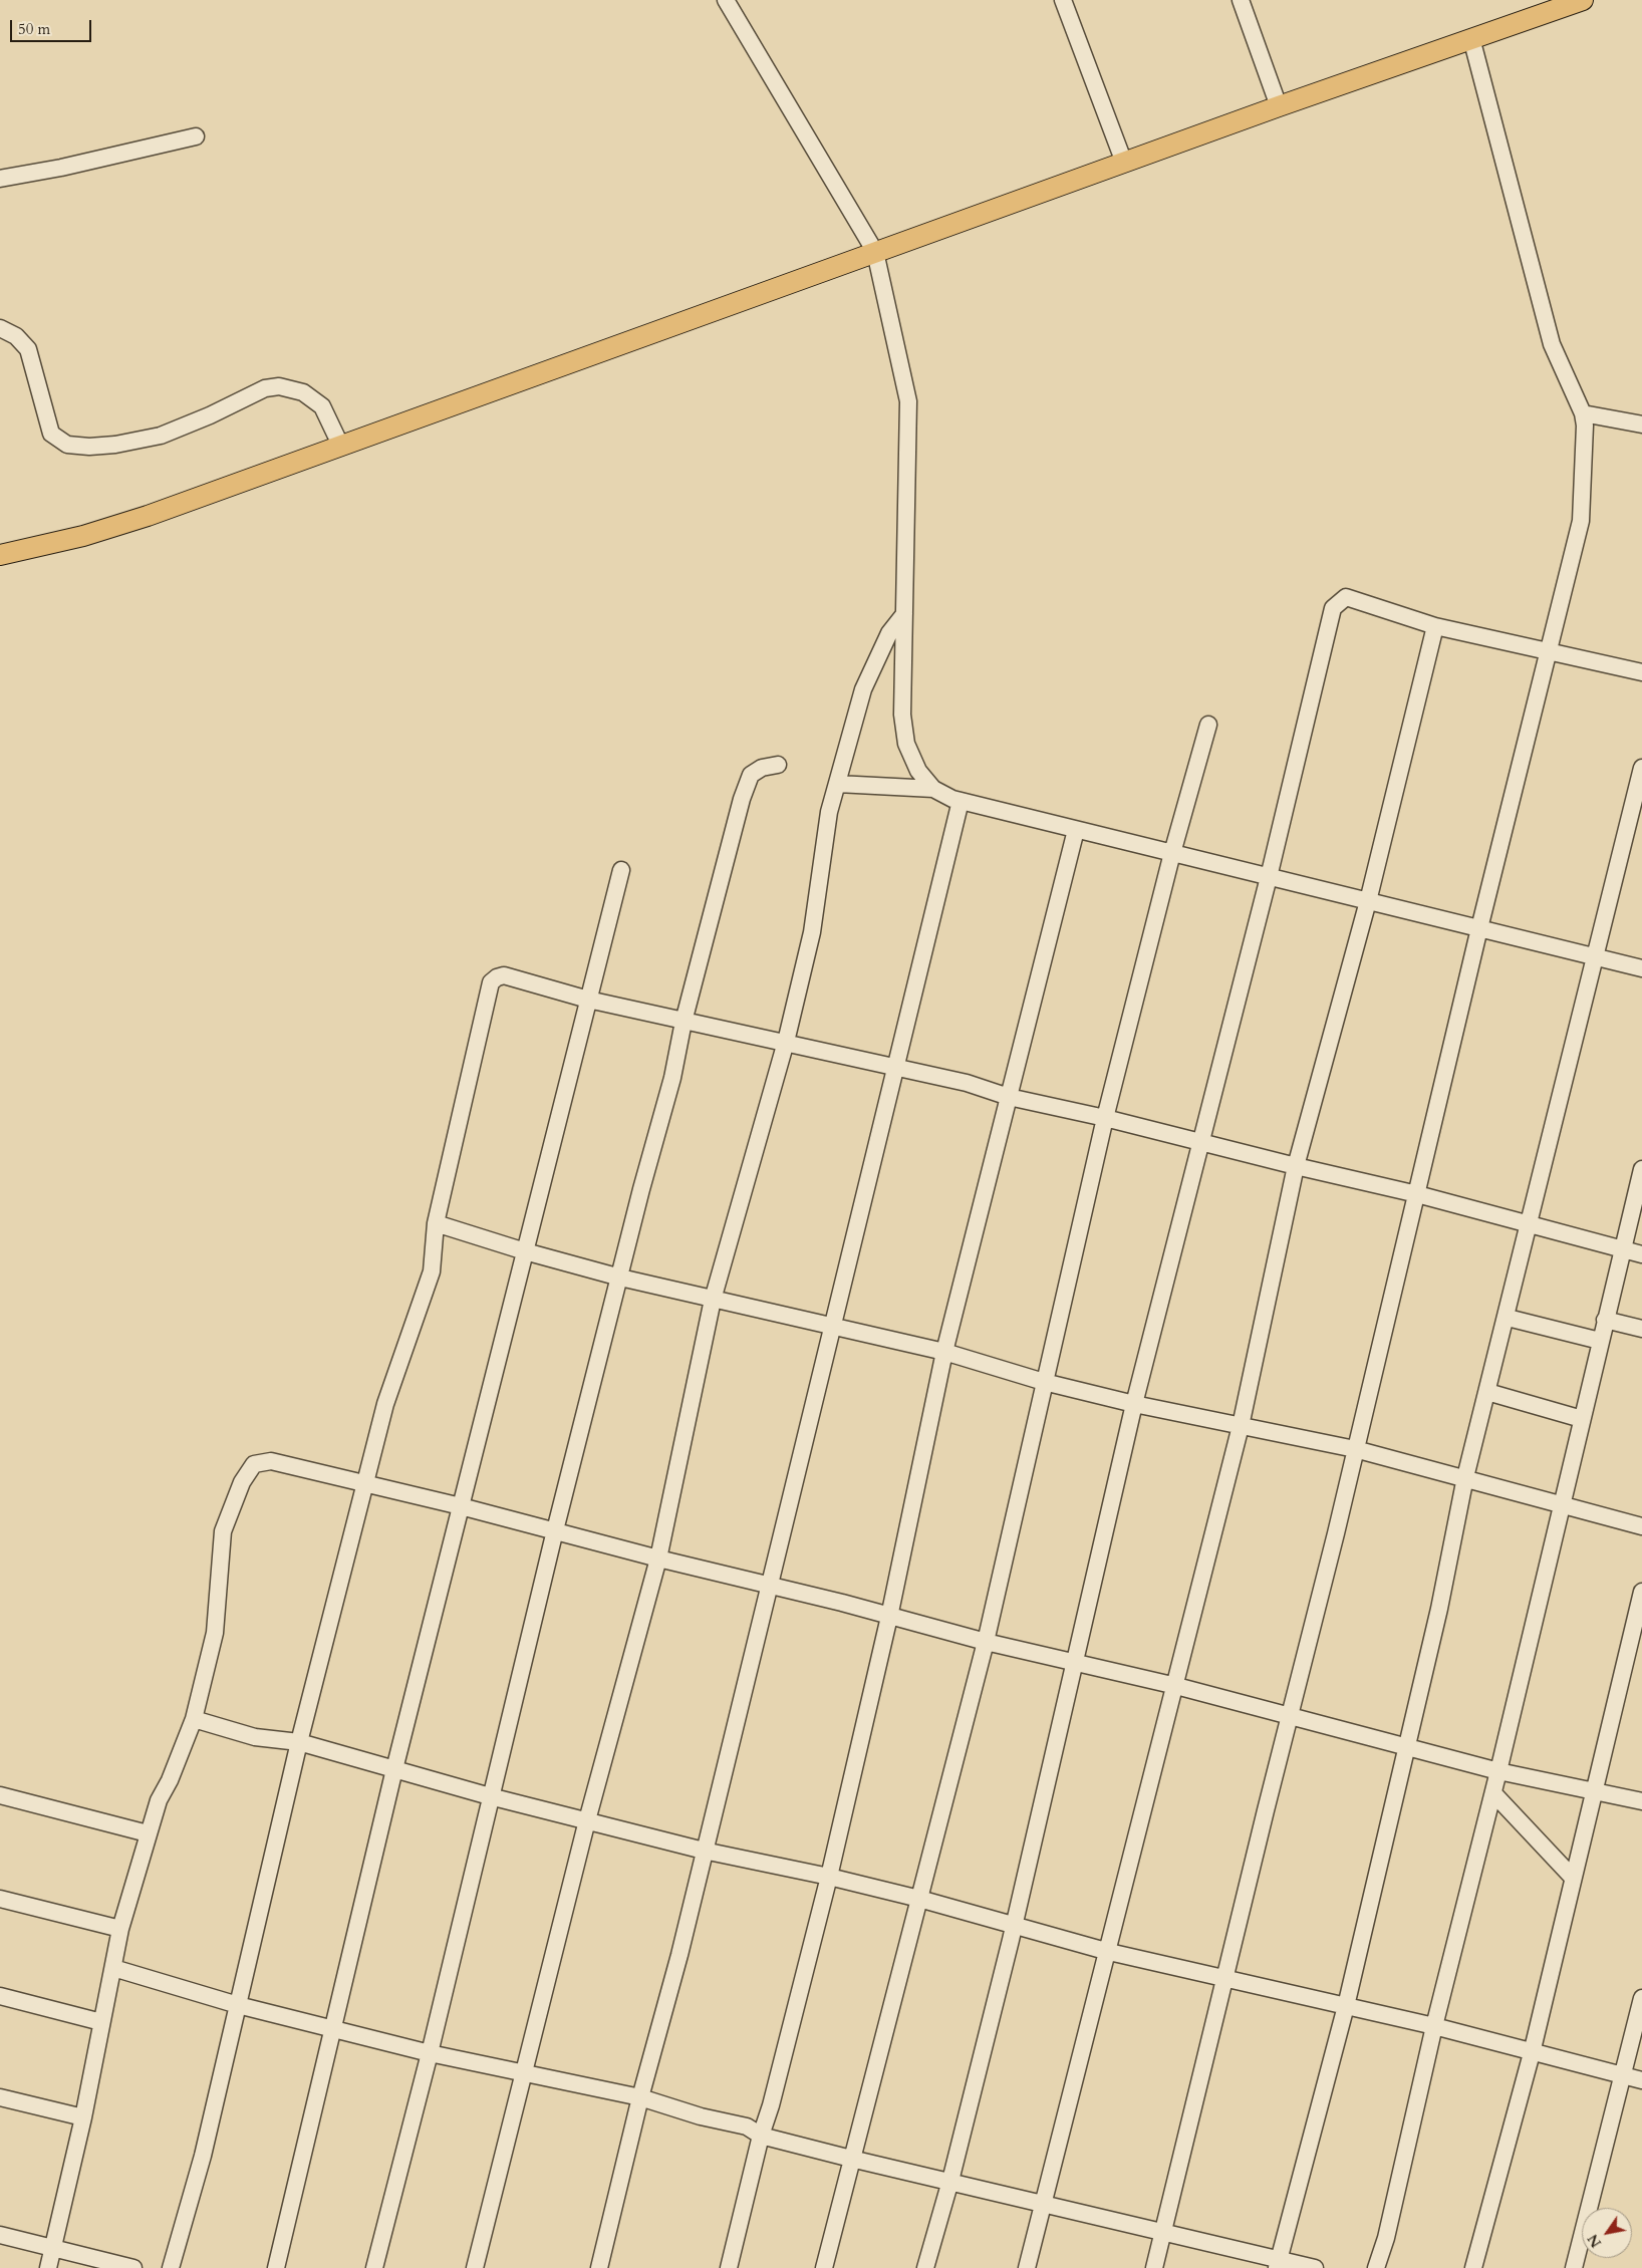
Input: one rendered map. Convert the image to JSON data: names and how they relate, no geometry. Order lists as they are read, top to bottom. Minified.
{"scale_bar":"50 m","north":"bottom left"}
